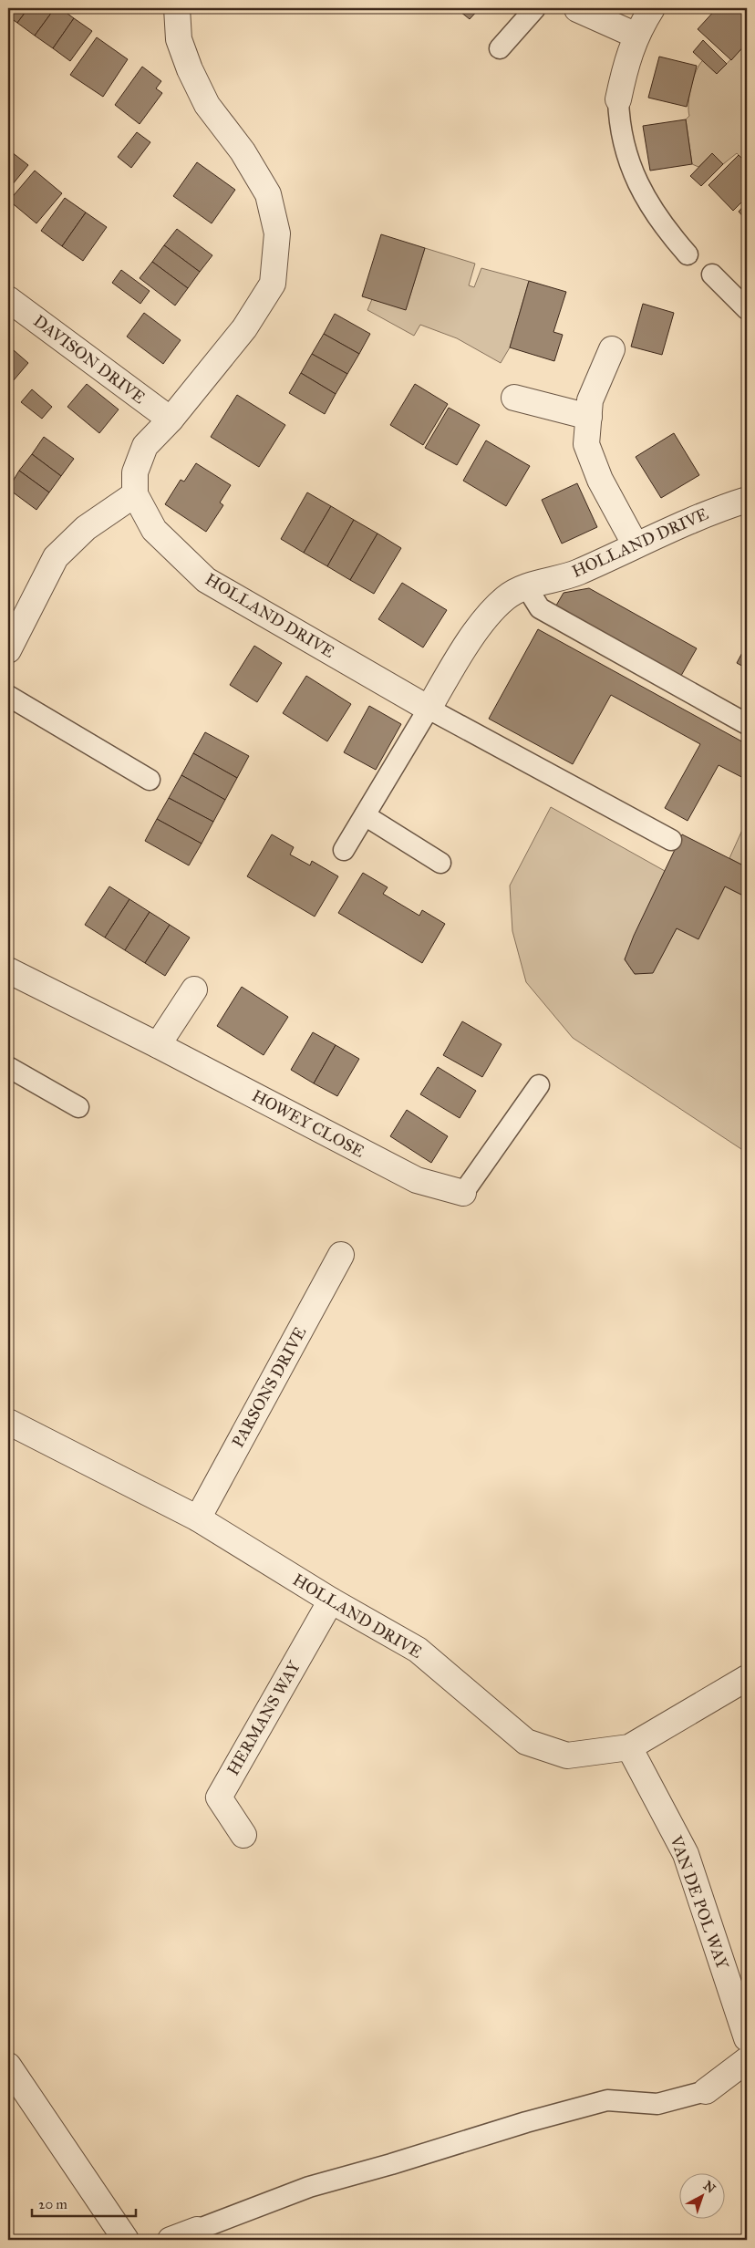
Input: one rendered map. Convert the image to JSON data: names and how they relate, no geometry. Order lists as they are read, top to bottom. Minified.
{"streets":{"street":["DAVISON DRIVE","HOLLAND DRIVE","HOWEY CLOSE","PARSONS DRIVE","HERMANS WAY","VAN DE POL WAY"]},"crossings":[["DAVISON DRIVE","HOLLAND DRIVE"],["HOLLAND DRIVE","PARSONS DRIVE"],["HOLLAND DRIVE","HERMANS WAY"],["HOLLAND DRIVE","VAN DE POL WAY"]],"scale_bar":"20 m","north":"top right"}
